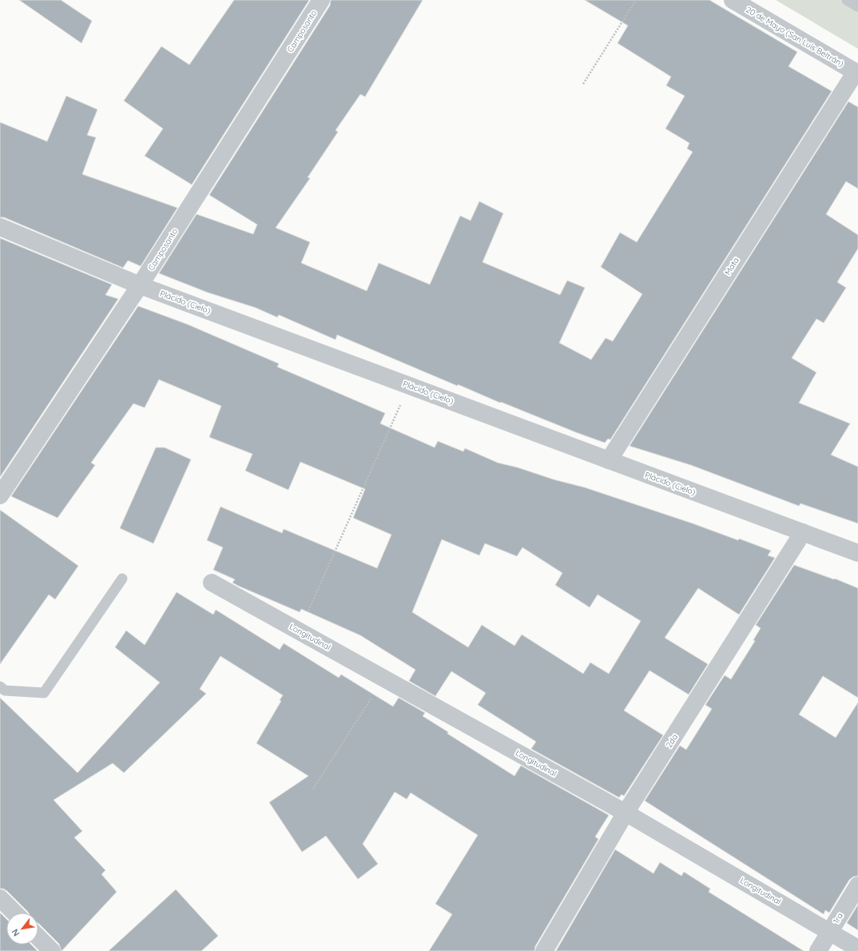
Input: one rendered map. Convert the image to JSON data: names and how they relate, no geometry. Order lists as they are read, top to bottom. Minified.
{"streets":{"street":["Camposanto","20 de Mayo (San Luis Beltrán)","Mata","Plácido (Cielo)","Longitudinal","2da","1ra"]},"crossings":[["Camposanto","Plácido (Cielo)"],["20 de Mayo (San Luis Beltrán)","Mata"],["Mata","Plácido (Cielo)"],["Plácido (Cielo)","2da"],["Longitudinal","2da"],["Longitudinal","1ra"]],"north":"bottom left"}
